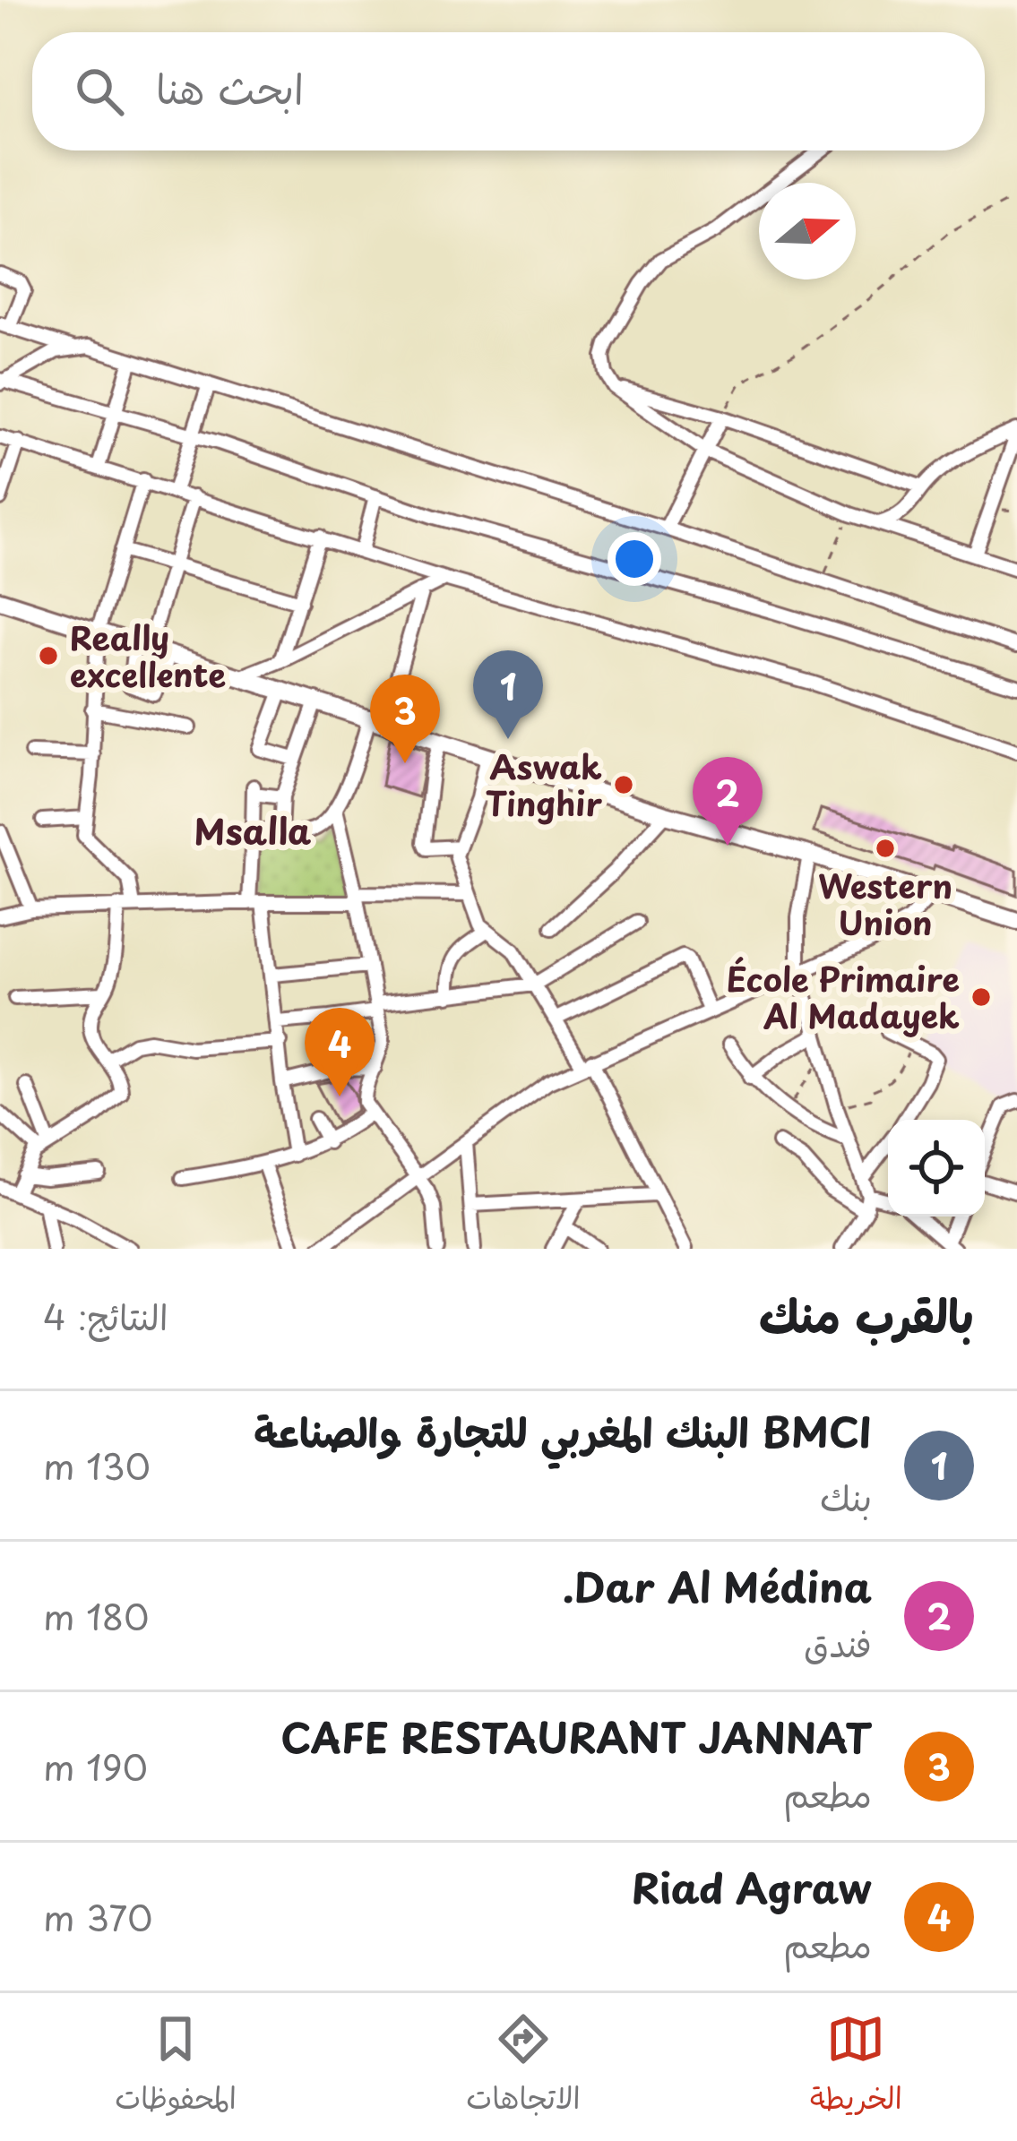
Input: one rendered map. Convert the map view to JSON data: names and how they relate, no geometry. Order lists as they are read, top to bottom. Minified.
{"districts":["Msalla"],"places":["Really excellente","Aswak Tinghir","Western Union","École Primaire Al Madayek"],"north":"right","page":{"search":"ابحث هنا","pins":["1","3","2","4"],"heading":["بالقرب منك","النتائج: 4"],"list":[{"mark":"1","name":"BMCI البنك المغربي للتجارة والصناعة","note":"بنك","value":"130 m"},{"mark":"2","name":"Dar Al Médina.","note":"فندق","value":"180 m"},{"mark":"3","name":"CAFE RESTAURANT JANNAT","note":"مطعم","value":"190 m"},{"mark":"4","name":"Riad Agraw","note":"مطعم","value":"370 m"}],"nav":["الخريطة","الاتجاهات","المحفوظات"]}}
